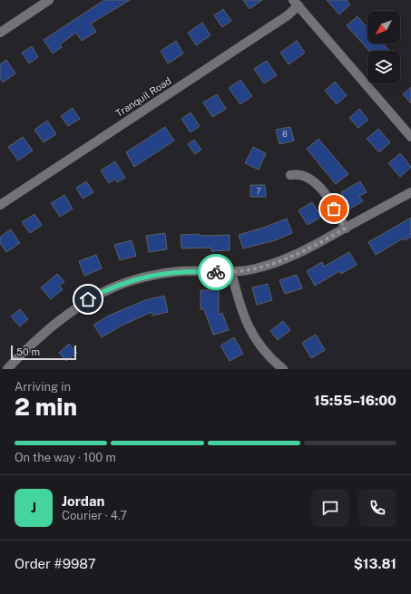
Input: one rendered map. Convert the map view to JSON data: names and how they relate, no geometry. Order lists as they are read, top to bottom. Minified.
{"streets":{"street":["Tranquil Road"]},"house_numbers":["8","7"],"scale_bar":"50 m","north":"bottom left","page":{"scale":"50 m","heading":["2 min","Arriving in","15:55–16:00"],"panel":["Jordan","Courier · 4.7","Order #9987","$13.81"],"bar":"On the way · 100 m","round":"J"}}
